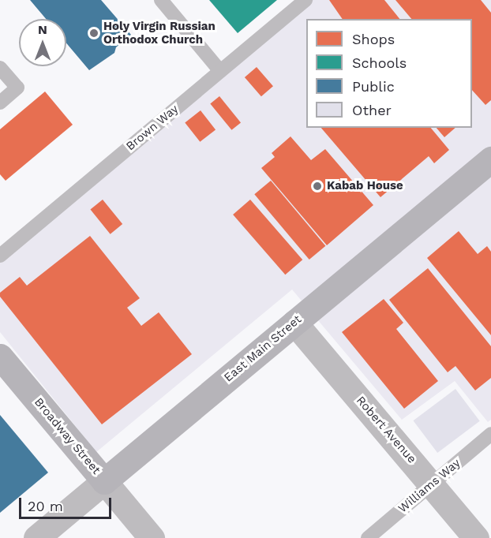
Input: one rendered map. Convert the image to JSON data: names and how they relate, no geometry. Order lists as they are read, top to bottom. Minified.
{"streets":{"main road":["East Main Street","Broadway Street"],"street":["Robert Avenue"],"lane":["Brown Way","Williams Way"]},"crossings":[["East Main Street","Robert Avenue"],["East Main Street","Broadway Street"],["Robert Avenue","Williams Way"]],"places":["Holy Virgin Russian Orthodox Church","Kabab House"],"legend":["Shops","Schools","Public","Other"],"scale_bar":"20 m","north":"top"}
